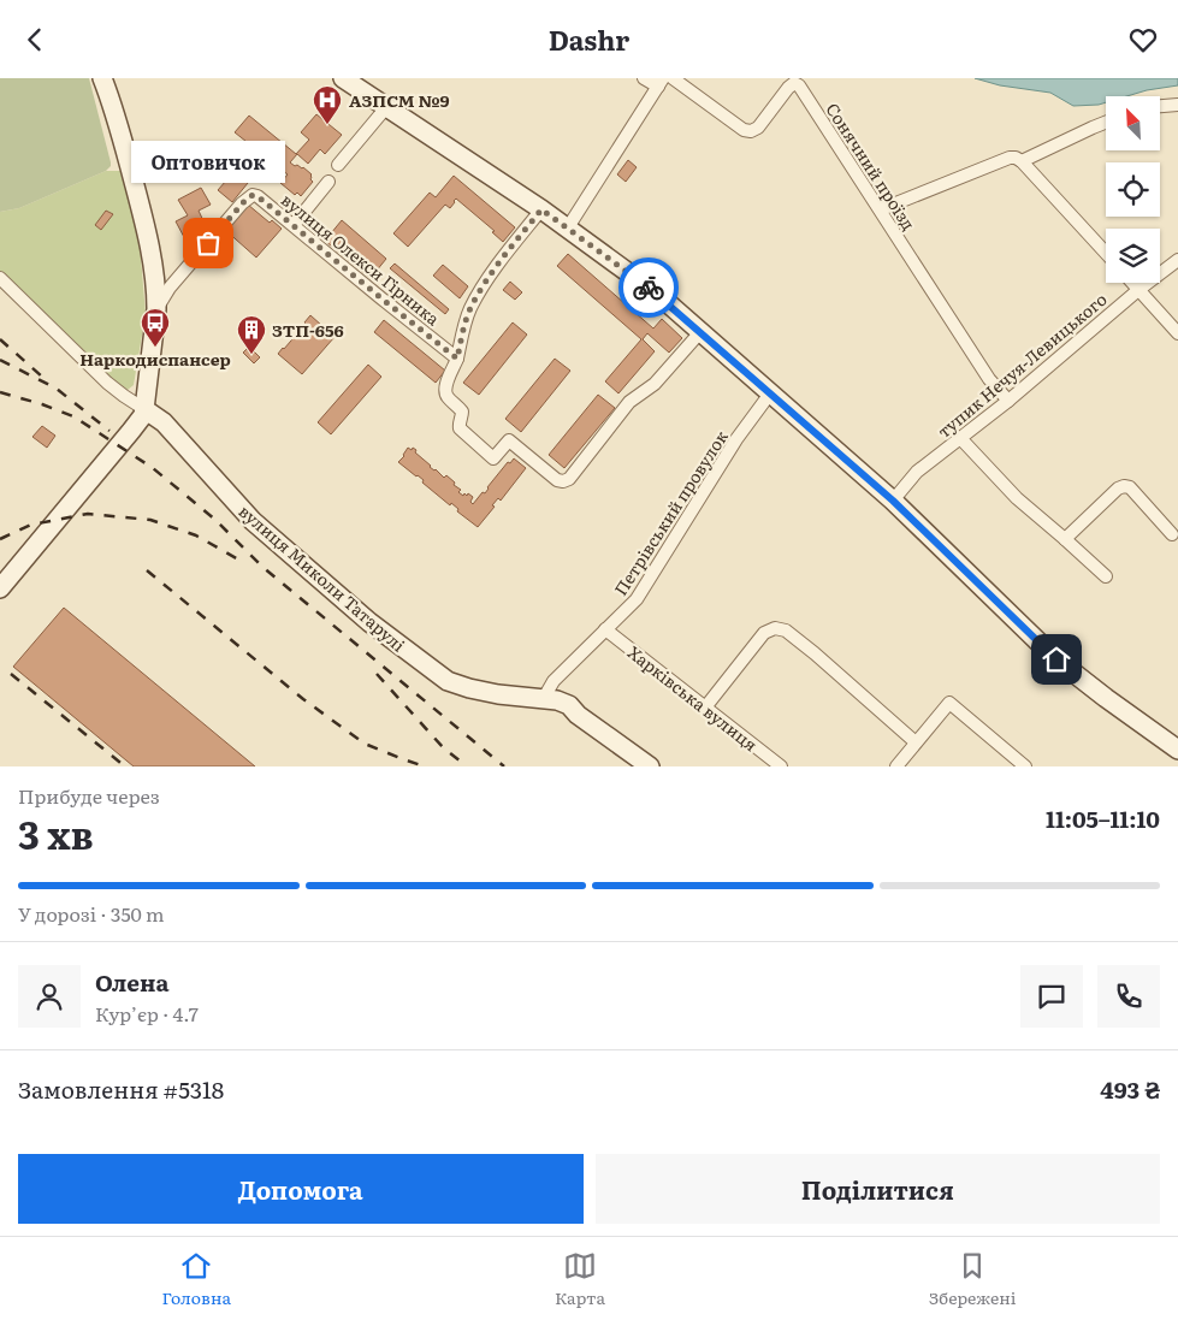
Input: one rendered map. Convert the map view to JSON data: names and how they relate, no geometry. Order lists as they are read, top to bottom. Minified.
{"streets":{"street":["Сонячний проїзд","вулиця Олекси Гірника","тупик Нечуя-Левицького","Петрівський провулок","вулиця Миколи Татарулі","Харківська вулиця"]},"crossings":[["Сонячний проїзд","тупик Нечуя-Левицького"],["Петрівський провулок","вулиця Миколи Татарулі"],["Петрівський провулок","Харківська вулиця"]],"places":{"hospital":["АЗПСМ №9"],"other":["Оптовичок"],"bus stop":["Наркодиспансер"],"building":["ЗТП-656"]},"north":"top left","page":{"header":"Dashr","bubble":"Оптовичок","heading":["3 хв","Прибуде через","11:05–11:10"],"panel":["Олена","Кур’єр · 4.7","Замовлення #5318","493 ₴"],"bar":"У дорозі · 350 m","buttons":["Допомога","Поділитися"],"tabs":["Головна","Карта","Збережені"]}}
